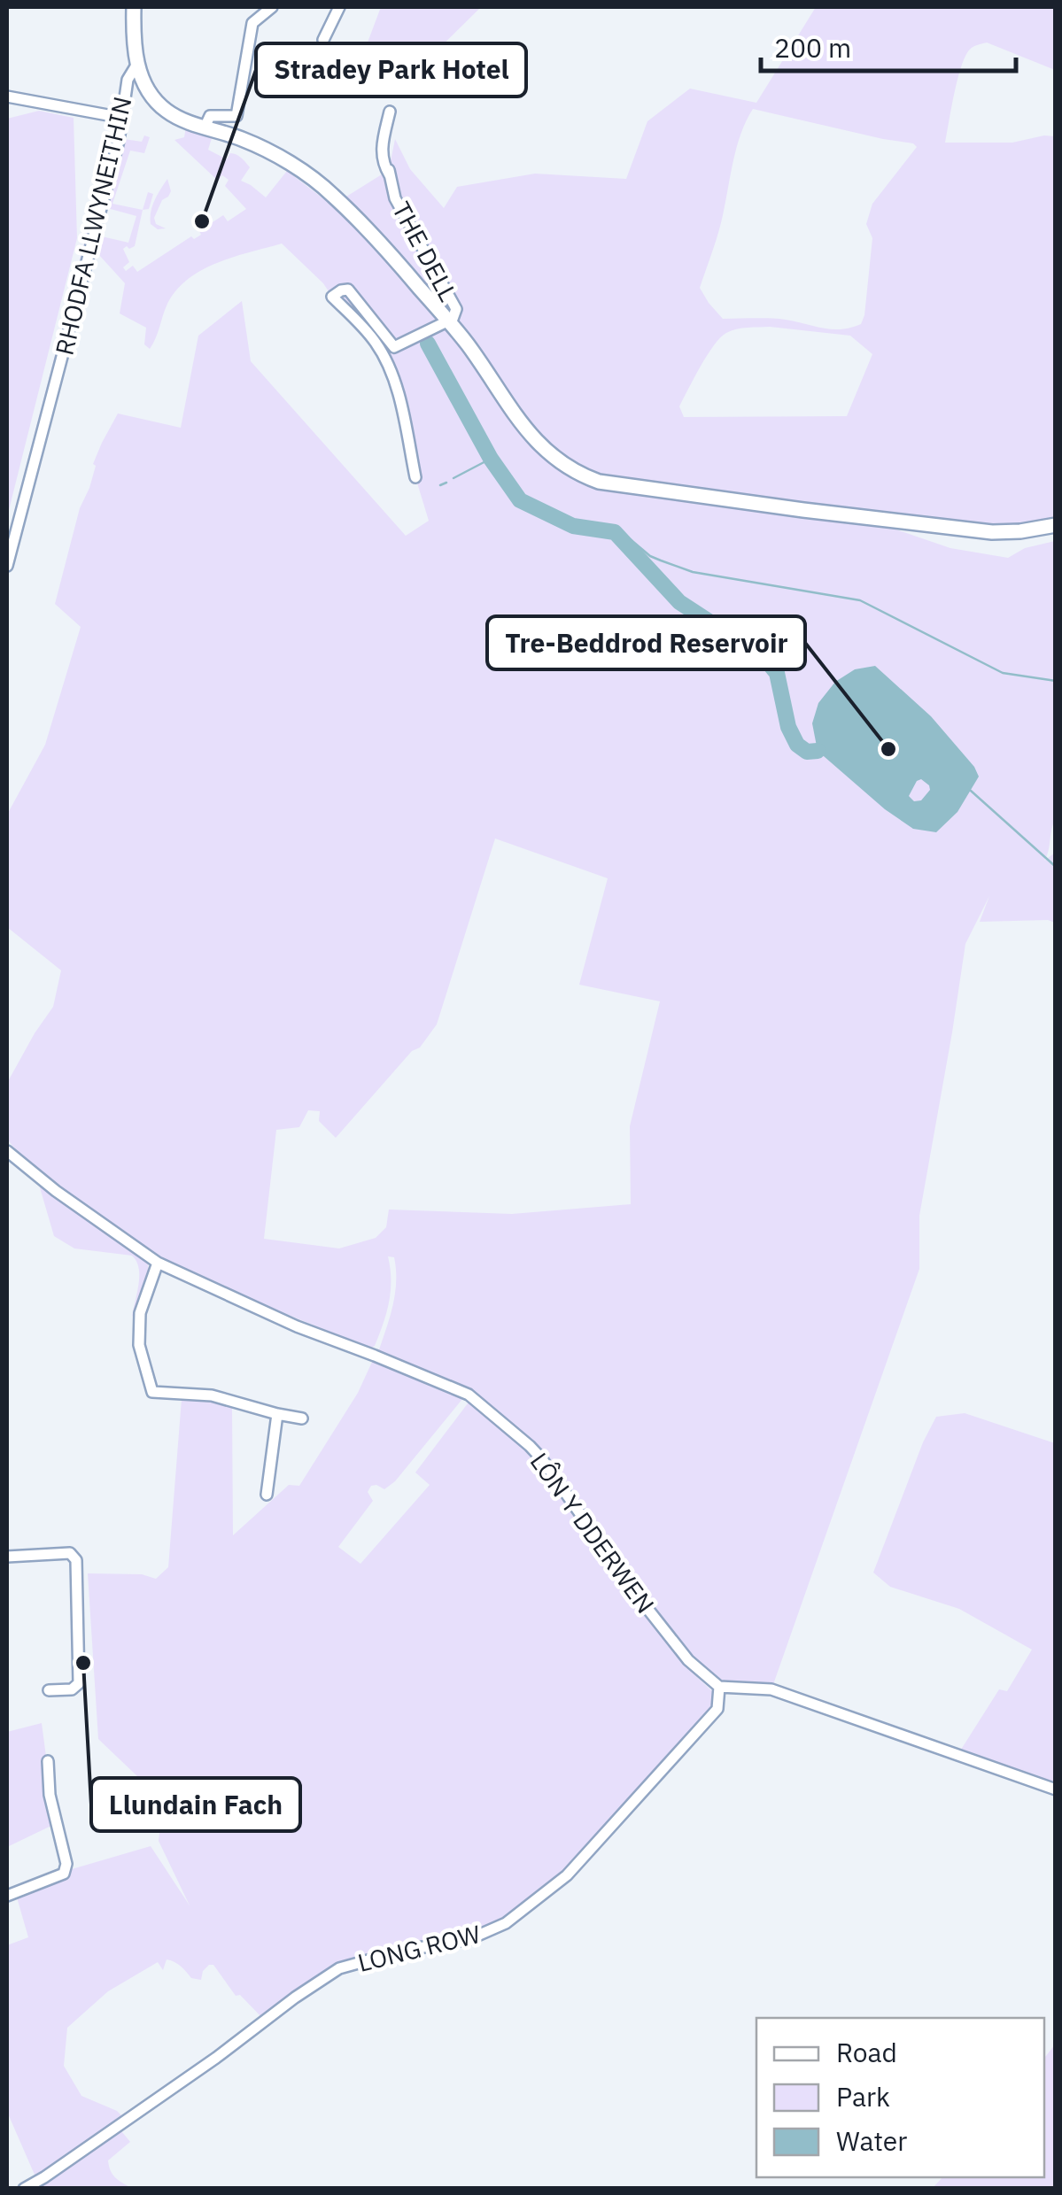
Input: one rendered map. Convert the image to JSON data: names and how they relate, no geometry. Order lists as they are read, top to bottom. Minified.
{"streets":{"street":["RHODFA LLWYNEITHIN","THE DELL","LÔN Y DDERWEN","LONG ROW"]},"crossings":[["LÔN Y DDERWEN","LONG ROW"]],"places":["Stradey Park Hotel","Tre-Beddrod Reservoir","Llundain Fach"],"legend":["Road","Park","Water"],"scale_bar":"200 m"}
